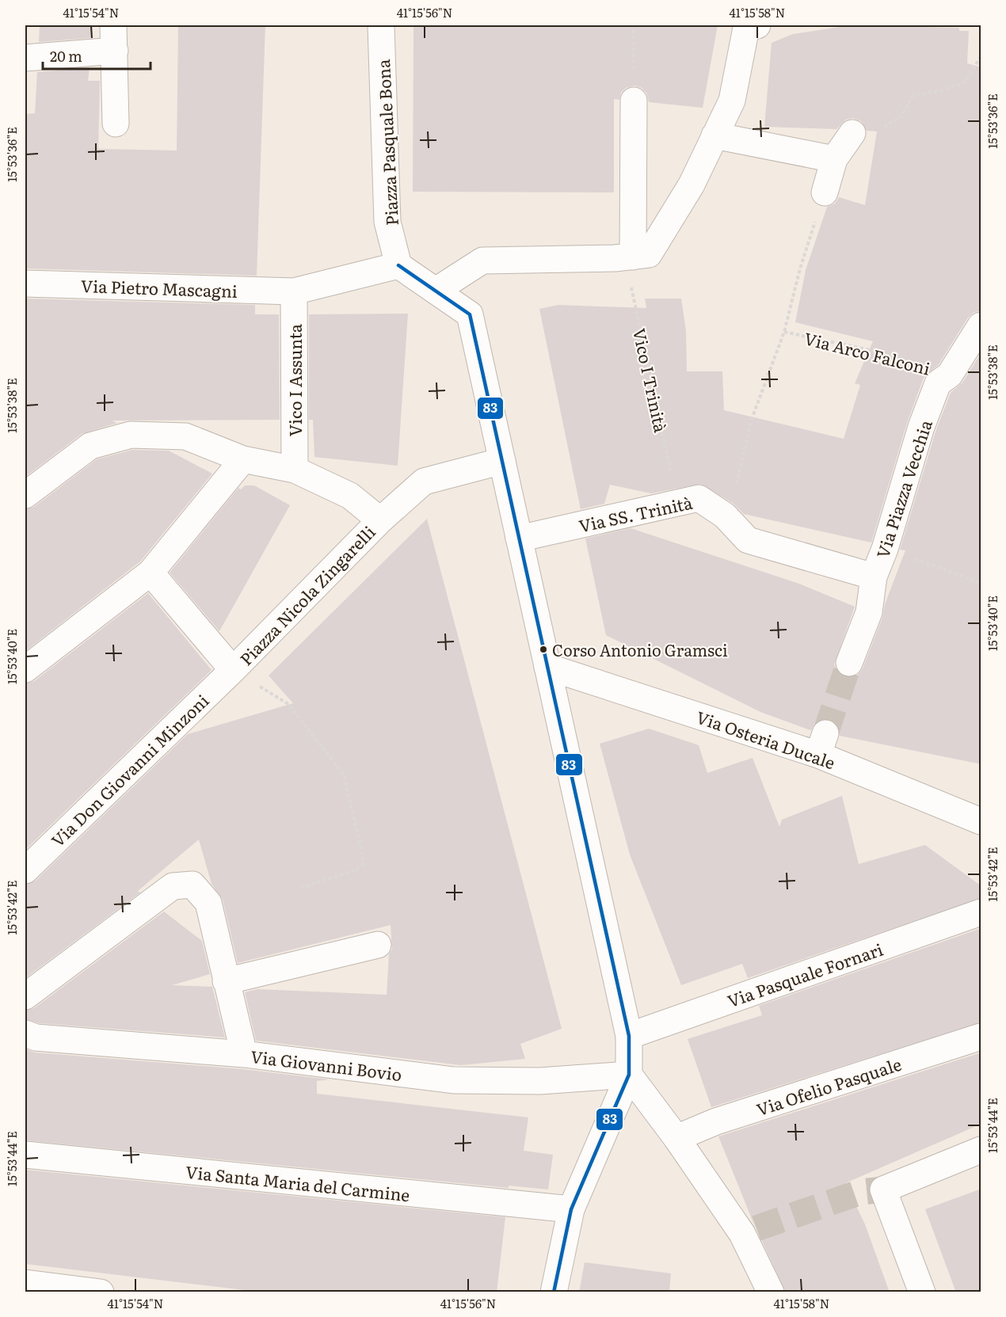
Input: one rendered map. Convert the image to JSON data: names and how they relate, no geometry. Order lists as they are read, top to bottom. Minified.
{"streets":{"street":["Piazza Pasquale Bona","Via Pietro Mascagni","Vico I Assunta","Via Piazza Vecchia","Via SS. Trinità","Piazza Nicola Zingarelli","Via Osteria Ducale","Via Don Giovanni Minzoni","Via Pasquale Fornari","Via Giovanni Bovio","Via Ofelio Pasquale","Via Santa Maria del Carmine"],"path":["Via Arco Falconi","Vico I Trinità"]},"crossings":[["Via Pietro Mascagni","Vico I Assunta"],["Via Arco Falconi","Via Piazza Vecchia"],["Vico I Assunta","Piazza Nicola Zingarelli"],["Vico I Trinità","Via SS. Trinità"],["Via Piazza Vecchia","Via SS. Trinità"],["Piazza Nicola Zingarelli","Via Don Giovanni Minzoni"]],"places":["Corso Antonio Gramsci"],"lines":["transit line 83"],"scale_bar":"20 m","coordinates":["41°15'54\"N","41°15'56\"N","41°15'58\"N","15°53'36\"E","15°53'38\"E","15°53'40\"E","15°53'42\"E","15°53'44\"E"]}
